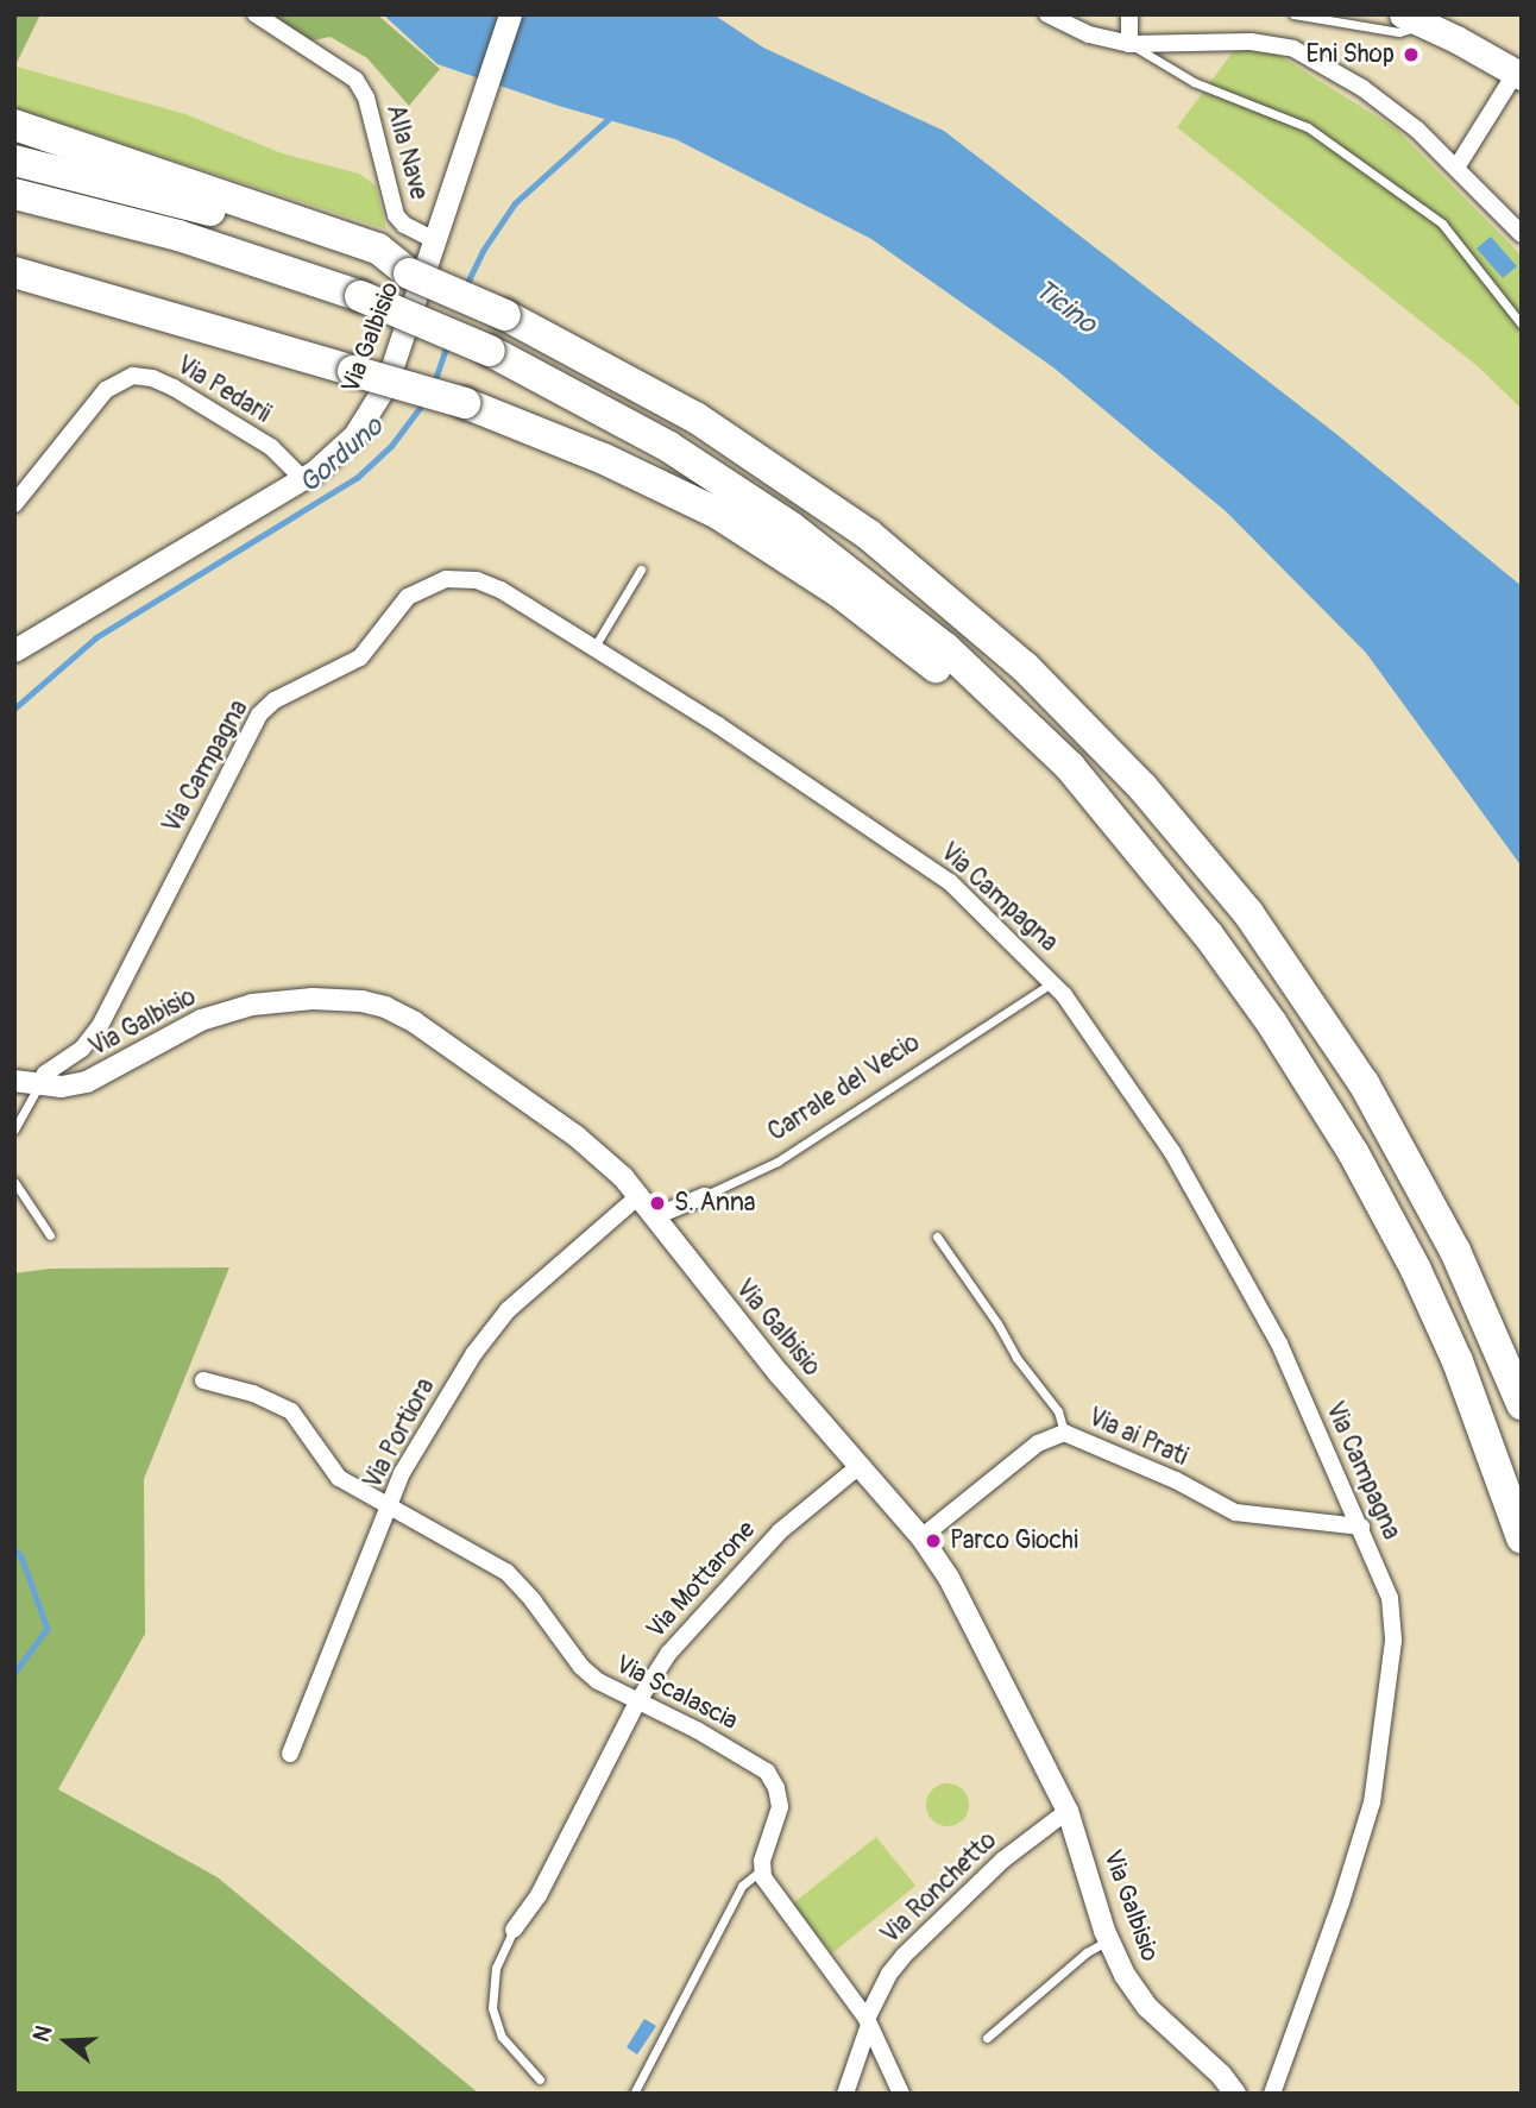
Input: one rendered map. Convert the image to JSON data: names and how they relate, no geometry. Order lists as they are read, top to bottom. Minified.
{"streets":{"main road":["Via Galbisio"],"street":["Alla Nave","Via Pedarii","Via Campagna","Carrale del Vecio","Via Portiora","Via ai Prati","Via Mottarone","Via Scalascia","Via Ronchetto"]},"crossings":[["Alla Nave","Via Galbisio"],["Via Galbisio","Via Pedarii"],["Via Galbisio","Via Campagna"],["Via Galbisio","Carrale del Vecio"],["Via Galbisio","Via Portiora"],["Via Galbisio","Via ai Prati"],["Via Galbisio","Via Mottarone"],["Via Galbisio","Via Ronchetto"],["Via Campagna","Carrale del Vecio"],["Via Campagna","Via ai Prati"],["Via Portiora","Via Scalascia"],["Via Mottarone","Via Scalascia"]],"water":["Ticino","Gorduno"],"places":["Eni Shop","S. Anna","Parco Giochi"],"north":"left"}
